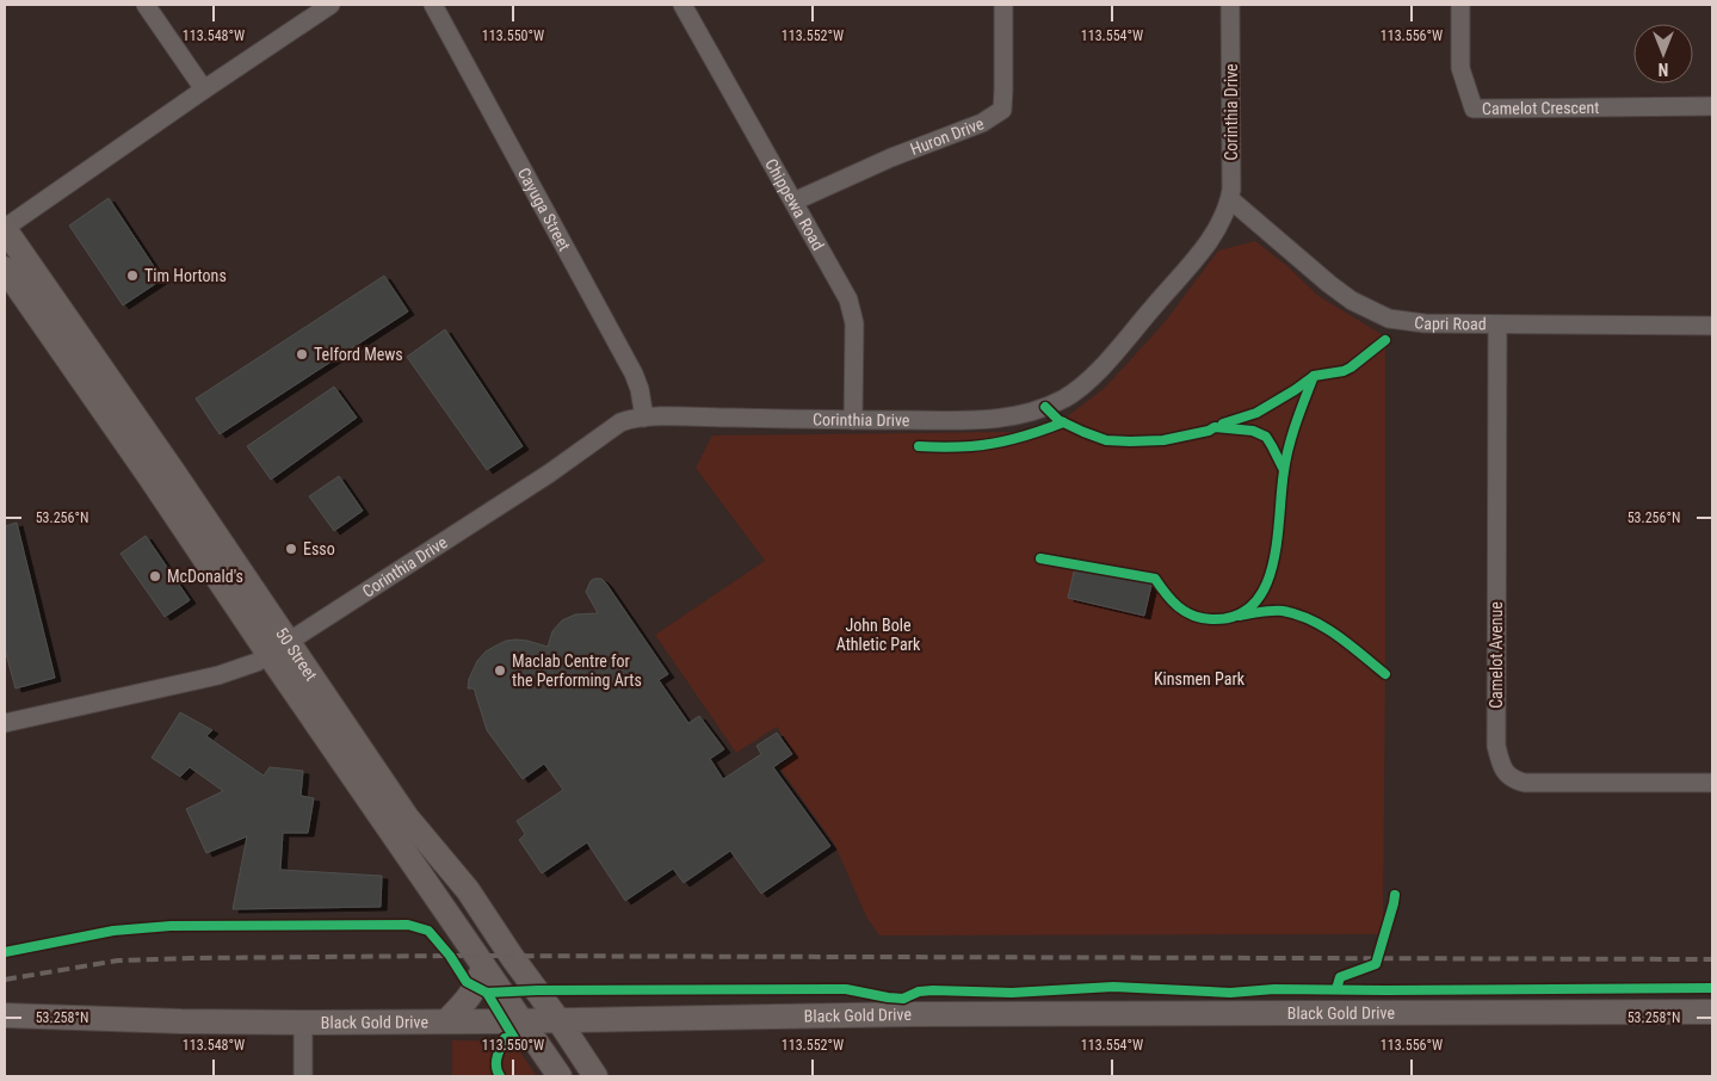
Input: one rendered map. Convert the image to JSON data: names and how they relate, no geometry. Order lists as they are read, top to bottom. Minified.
{"streets":{"main road":["50 Street","Black Gold Drive"],"street":["Camelot Crescent","Corinthia Drive","Huron Drive","Chippewa Road","Cayuga Street","Capri Road","Camelot Avenue"]},"crossings":[["Corinthia Drive","Chippewa Road"],["Corinthia Drive","Cayuga Street"],["Corinthia Drive","Capri Road"],["Corinthia Drive","50 Street"],["Huron Drive","Chippewa Road"],["Capri Road","Camelot Avenue"],["50 Street","Black Gold Drive"]],"parks":["John Bole Athletic Park","Kinsmen Park"],"places":["Tim Hortons","Telford Mews","Esso","McDonald's","Maclab Centre for the Performing Arts"],"north":"bottom","coordinates":["113.548°W","113.550°W","113.552°W","113.554°W","113.556°W","53.256°N","53.258°N"]}
